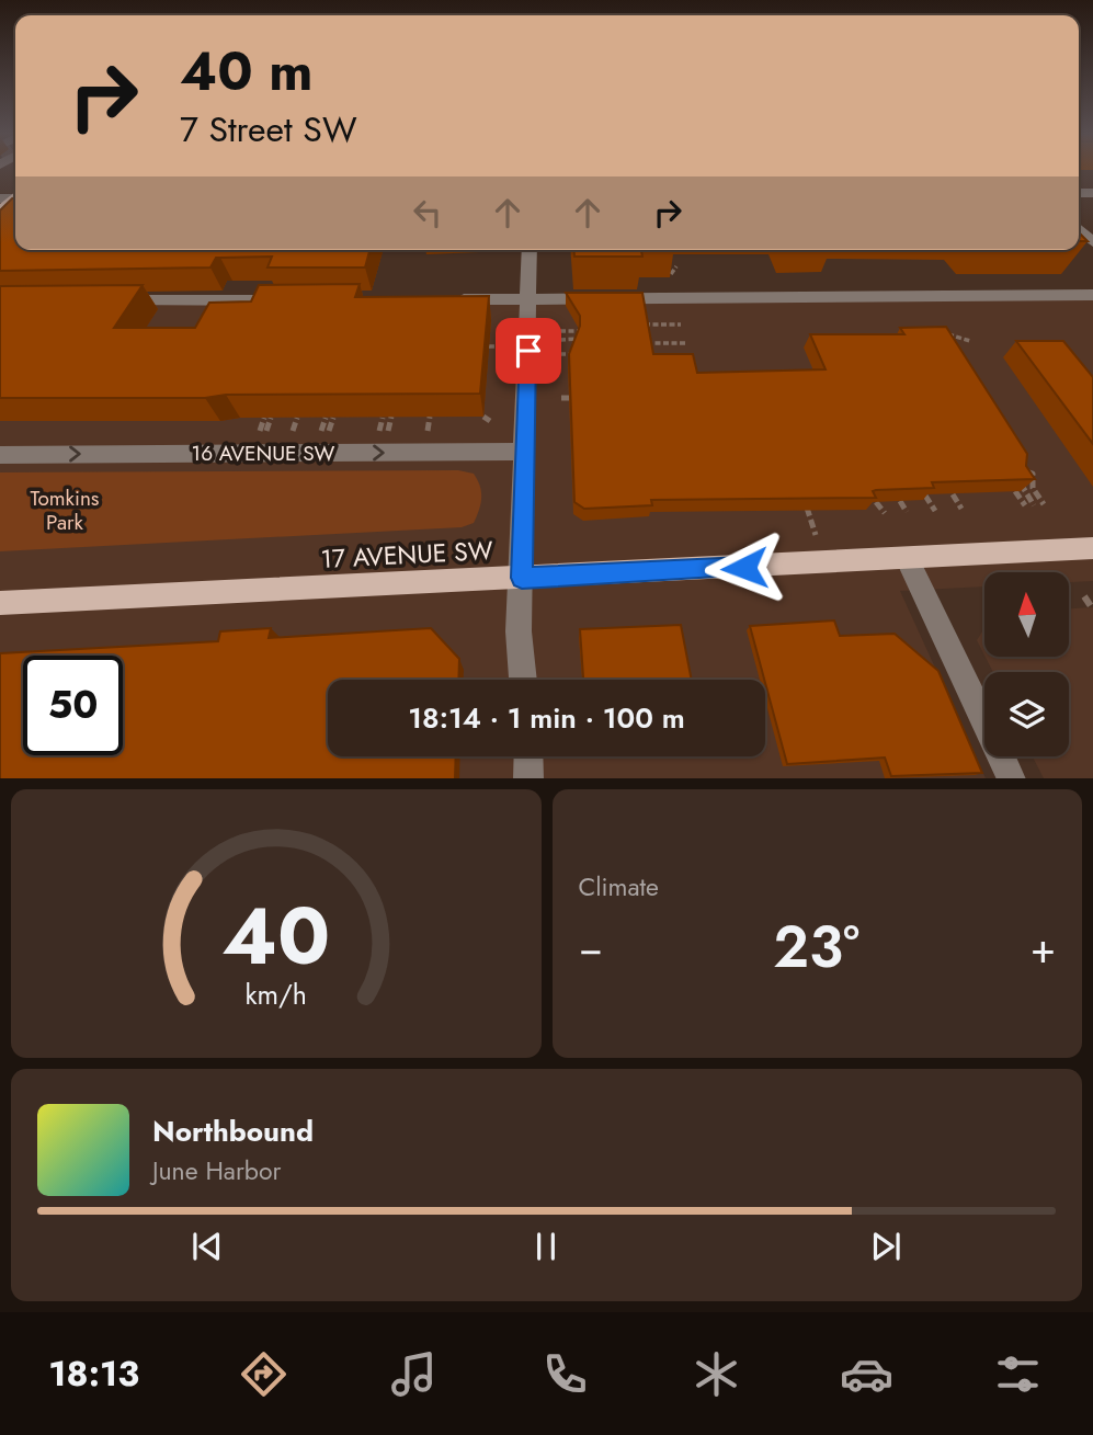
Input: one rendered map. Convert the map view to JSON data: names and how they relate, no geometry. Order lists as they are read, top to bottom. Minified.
{"streets":{"main road":["17 AVENUE SW"],"street":["16 AVENUE SW"]},"parks":["Tomkins Park"],"north":"top","page":{"turn":["40 m","7 Street SW"],"limit":"50","trip":"18:14 · 1 min · 100 m","tile":"Climate","heat":["−","23°","+"],"song":["Northbound","June Harbor"],"tabs":"18:13","gauge":["40","km/h"]}}
